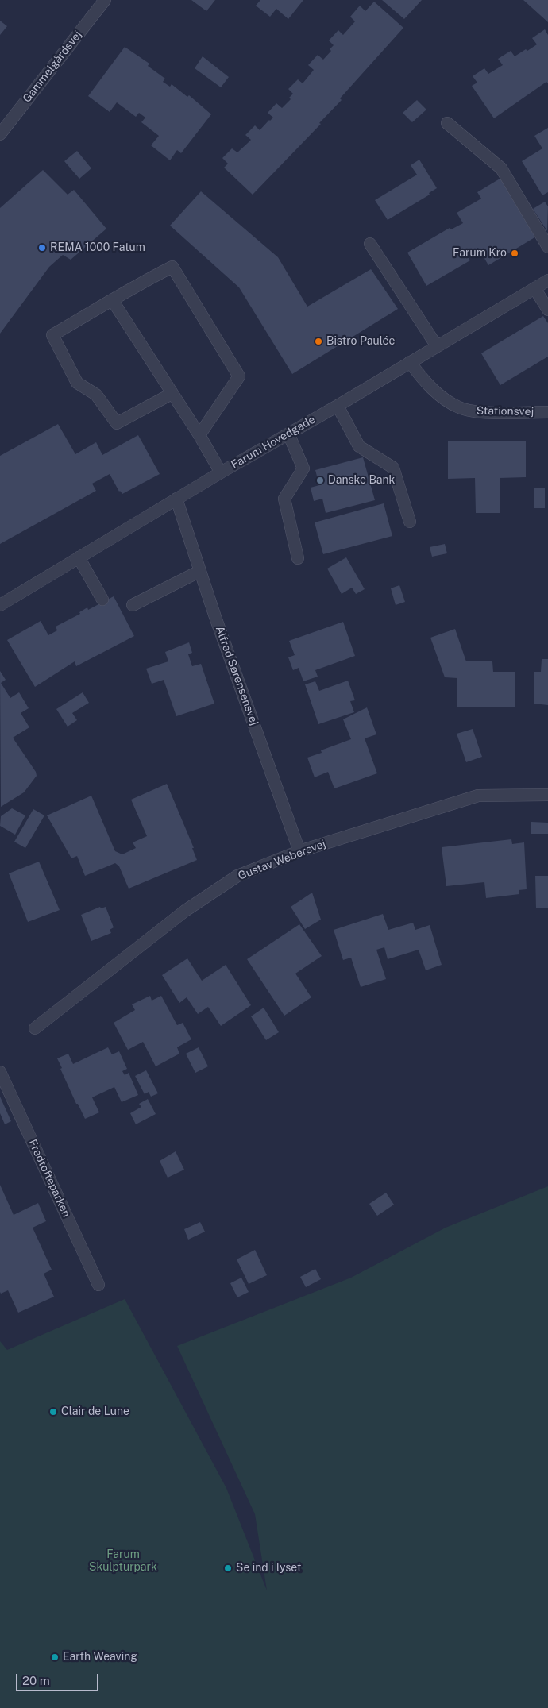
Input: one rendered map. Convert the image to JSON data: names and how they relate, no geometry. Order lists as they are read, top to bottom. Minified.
{"streets":{"street":["Gammelgårdsvej","Stationsvej","Farum Hovedgade","Alfred Sørensensvej","Gustav Webersvej","Fredtofteparken"]},"crossings":[["Stationsvej","Farum Hovedgade"],["Farum Hovedgade","Alfred Sørensensvej"],["Alfred Sørensensvej","Gustav Webersvej"]],"parks":["Farum Skulpturpark"],"places":["REMA 1000 Fatum","Farum Kro","Bistro Paulée","Danske Bank","Clair de Lune","Se ind i lyset","Earth Weaving"],"scale_bar":"20 m"}
